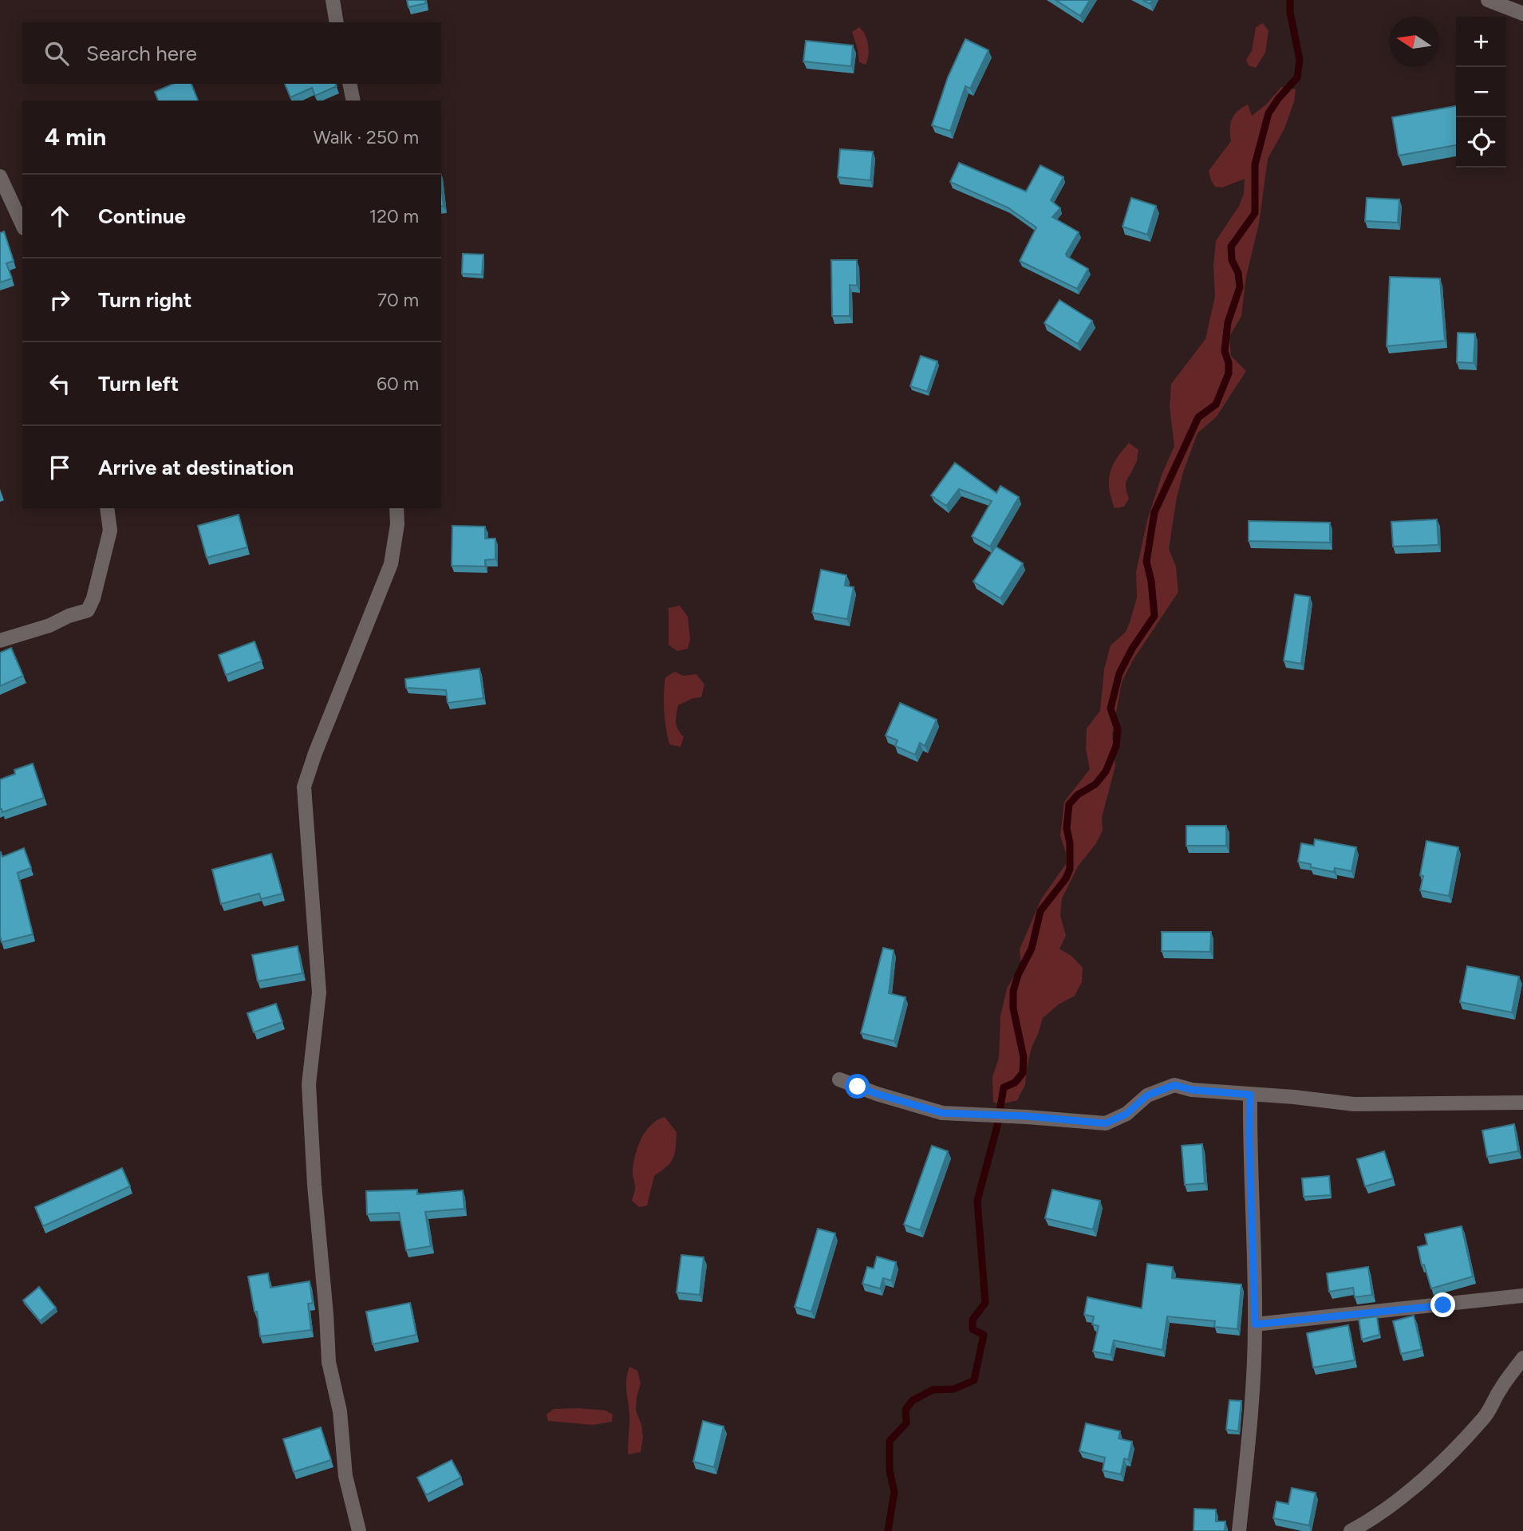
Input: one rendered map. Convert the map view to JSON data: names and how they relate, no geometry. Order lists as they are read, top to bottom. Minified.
{"north":"left","page":{"map_buttons":["+","−"],"search":"Search here","heading":["4 min","Walk · 250 m"],"list":[["Continue","120 m"],["Turn right","70 m"],["Turn left","60 m"],"Arrive at destination"]}}
